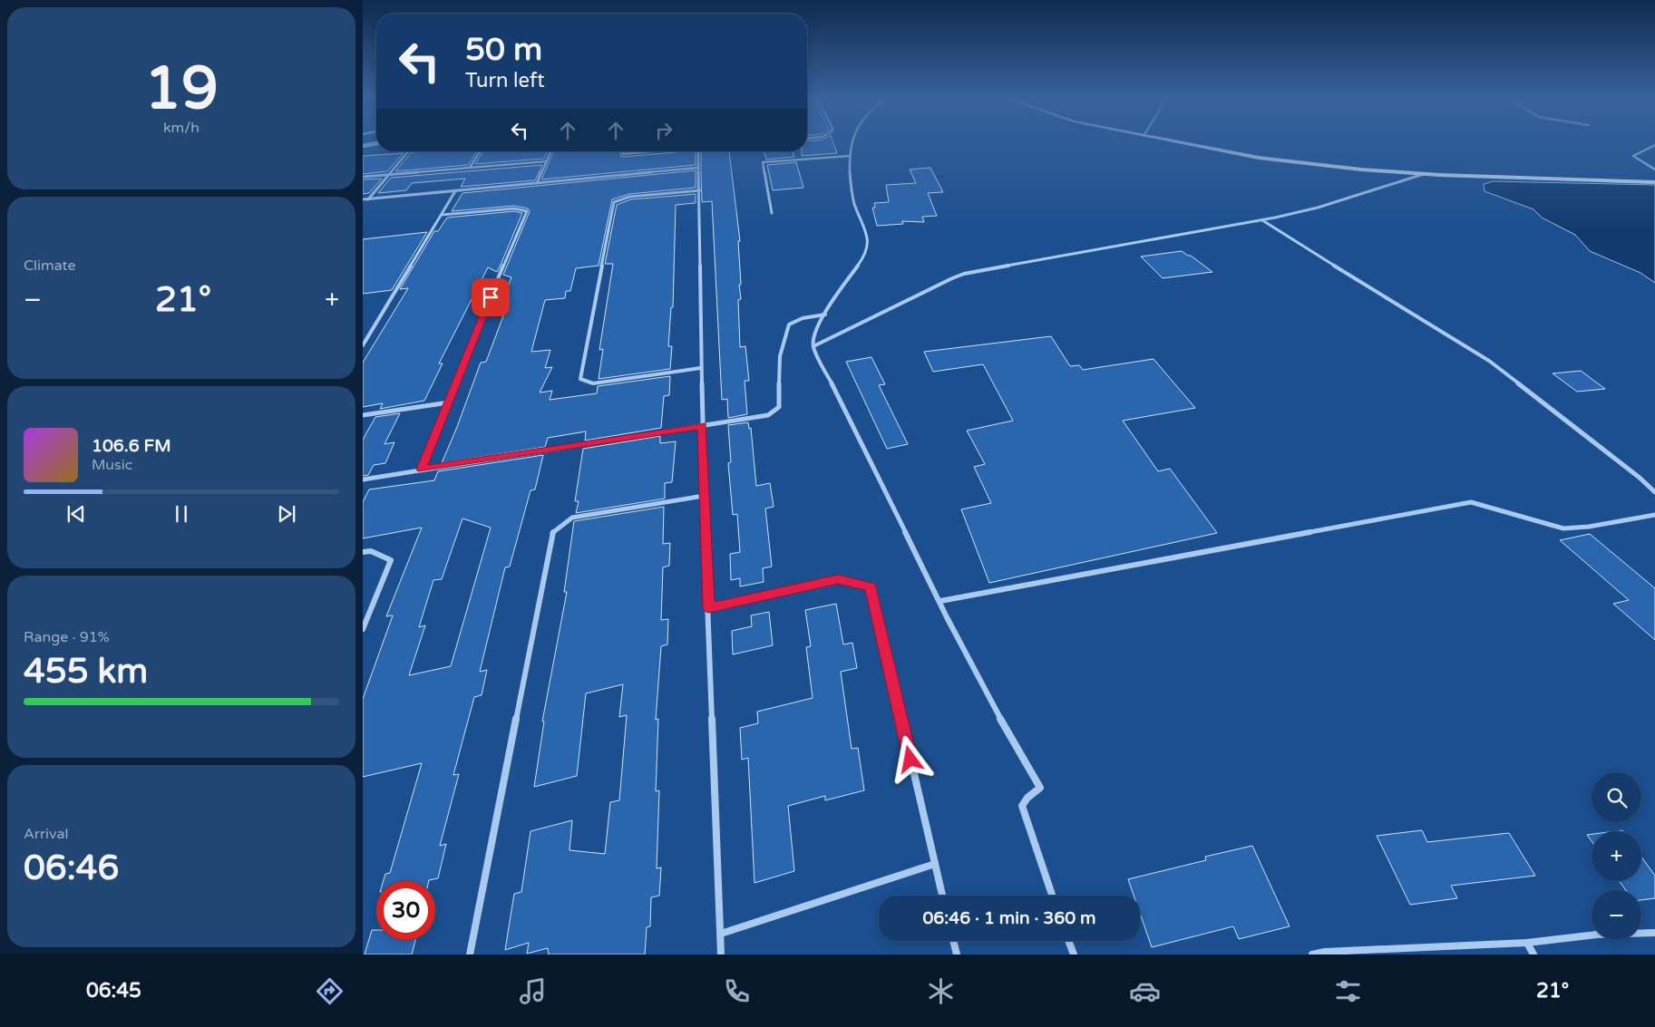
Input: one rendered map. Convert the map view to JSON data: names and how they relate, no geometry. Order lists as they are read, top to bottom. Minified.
{"page":{"tile":[["19","km/h"],"Climate",["Range · 91%","455 km"],["Arrival","06:46"]],"turn":["50 m","Turn left"],"heat":["−","21°","+"],"song":["106.6 FM","Music"],"map_buttons":["+","−"],"limit":"30","trip":"06:46 · 1 min · 360 m","tabs":["06:45","21°"]}}
